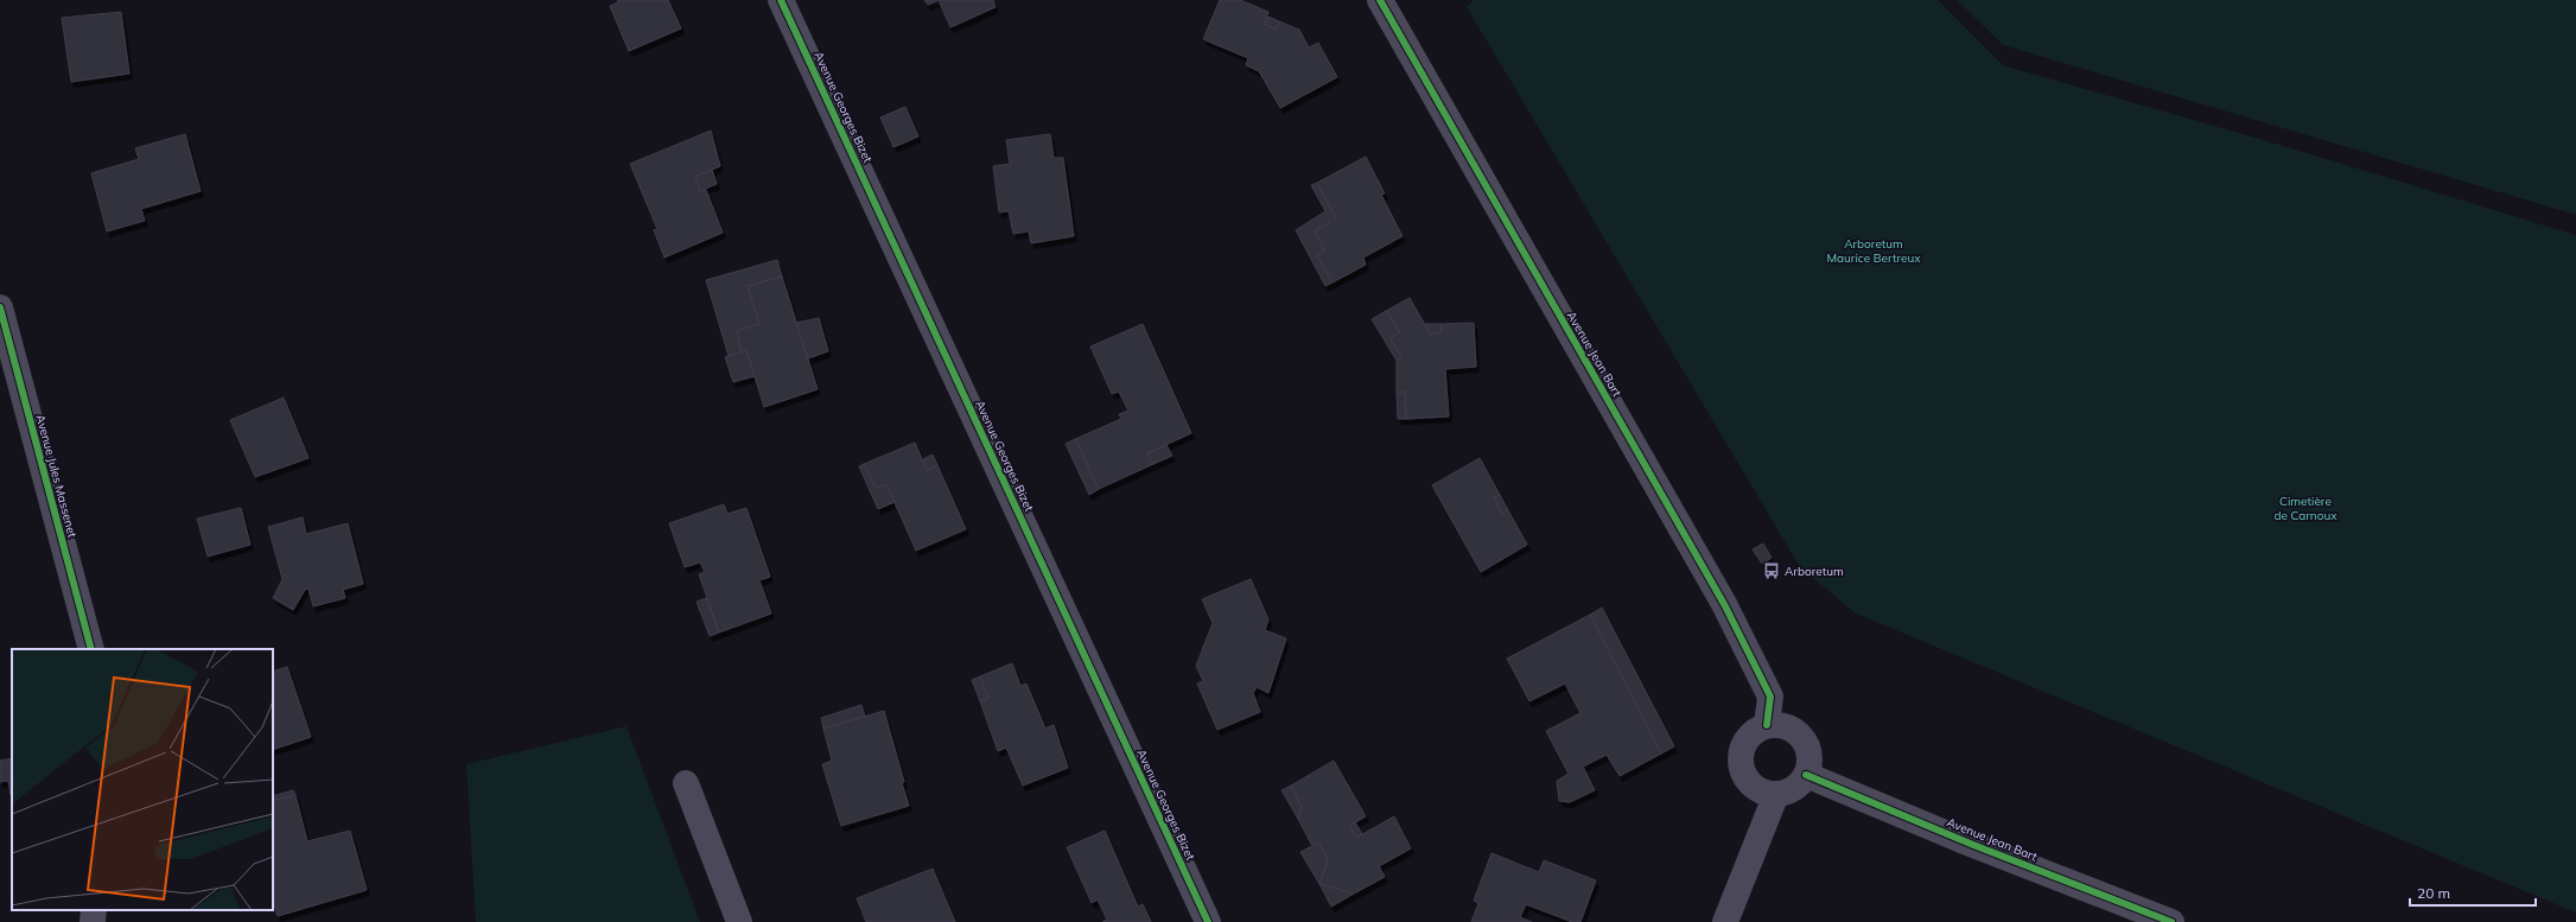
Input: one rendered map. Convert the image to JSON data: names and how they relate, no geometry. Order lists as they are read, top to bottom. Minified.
{"streets":{"street":["Avenue Georges Bizet","Avenue Jean Bart","Avenue Jules Massenet"]},"parks":["Arboretum Maurice Bertreux","Cimetière de Carnoux"],"places":{"bus stop":["Arboretum"]},"scale_bar":"20 m"}
